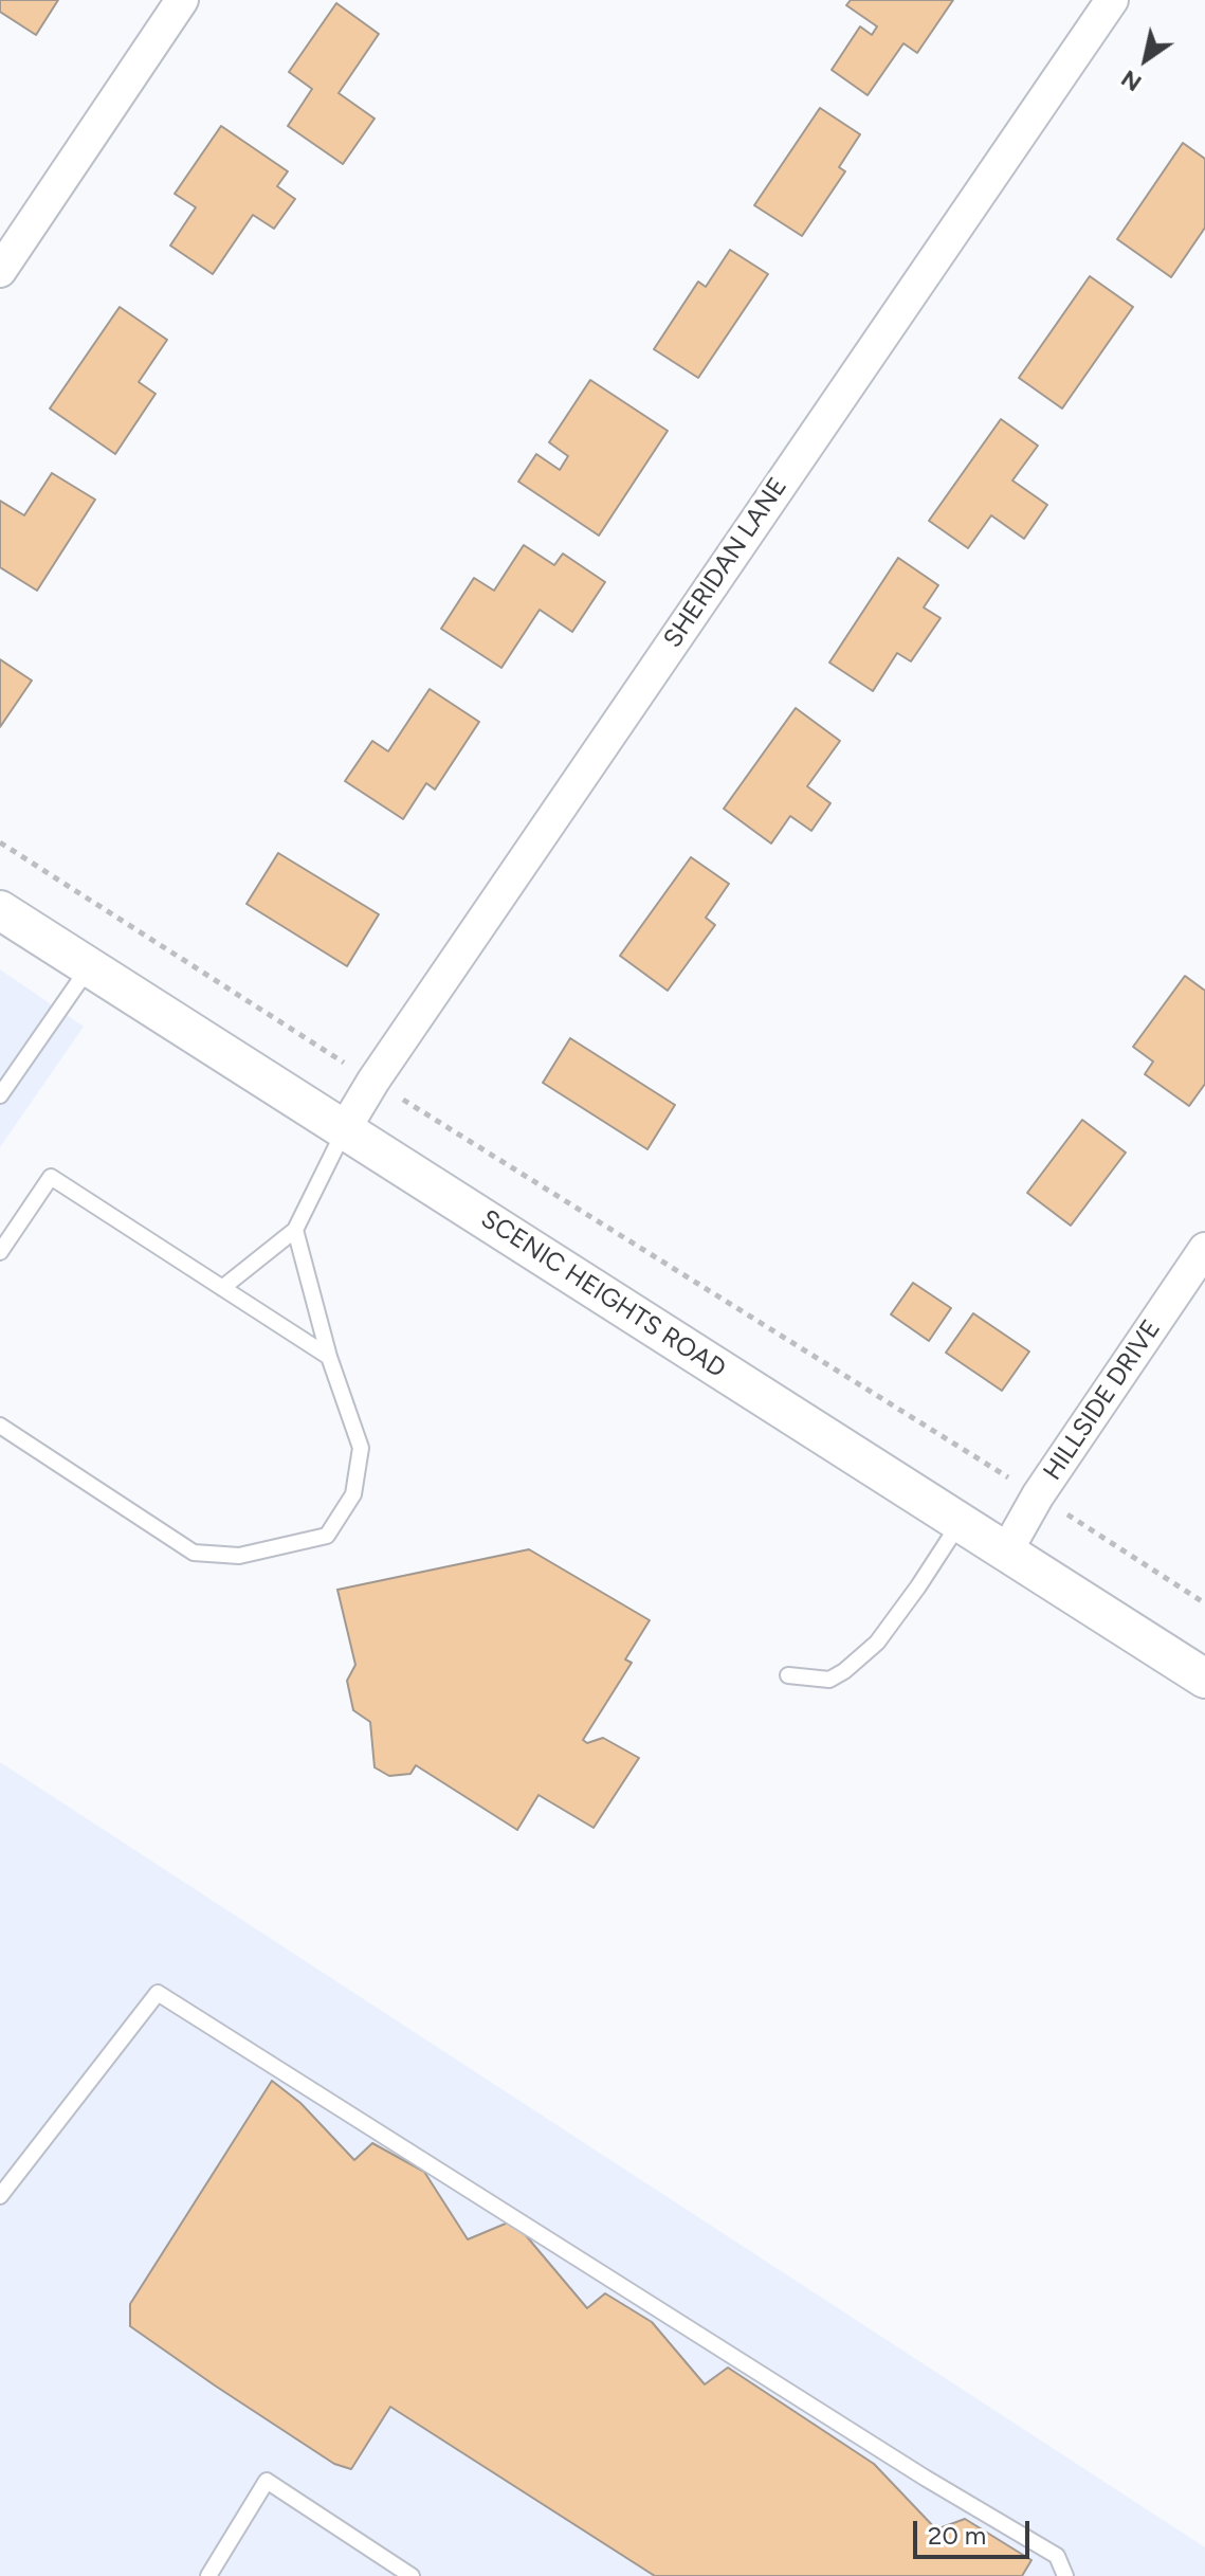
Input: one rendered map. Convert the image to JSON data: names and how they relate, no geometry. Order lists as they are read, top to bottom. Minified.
{"streets":{"street":["SHERIDAN LANE","SCENIC HEIGHTS ROAD","HILLSIDE DRIVE"]},"crossings":[["SHERIDAN LANE","SCENIC HEIGHTS ROAD"],["SCENIC HEIGHTS ROAD","HILLSIDE DRIVE"]],"scale_bar":"20 m","north":"bottom left"}
